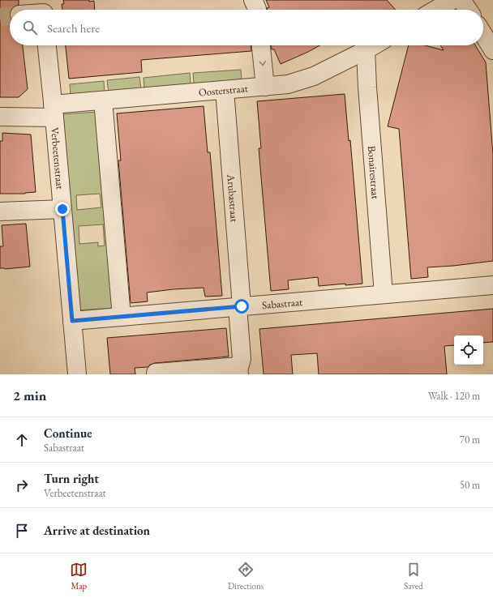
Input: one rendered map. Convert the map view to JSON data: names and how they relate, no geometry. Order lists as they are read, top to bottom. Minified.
{"streets":{"street":["Oosterstraat","Verbeetenstraat","Bonairestraat","Arubastraat","Sabastraat"]},"crossings":[["Oosterstraat","Verbeetenstraat"],["Oosterstraat","Bonairestraat"],["Oosterstraat","Arubastraat"],["Verbeetenstraat","Sabastraat"],["Bonairestraat","Sabastraat"],["Arubastraat","Sabastraat"]],"page":{"search":"Search here","heading":["2 min","Walk · 120 m"],"list":[["Continue","Sabastraat","70 m"],["Turn right","Verbeetenstraat","50 m"],"Arrive at destination"],"nav":["Map","Directions","Saved"]}}
